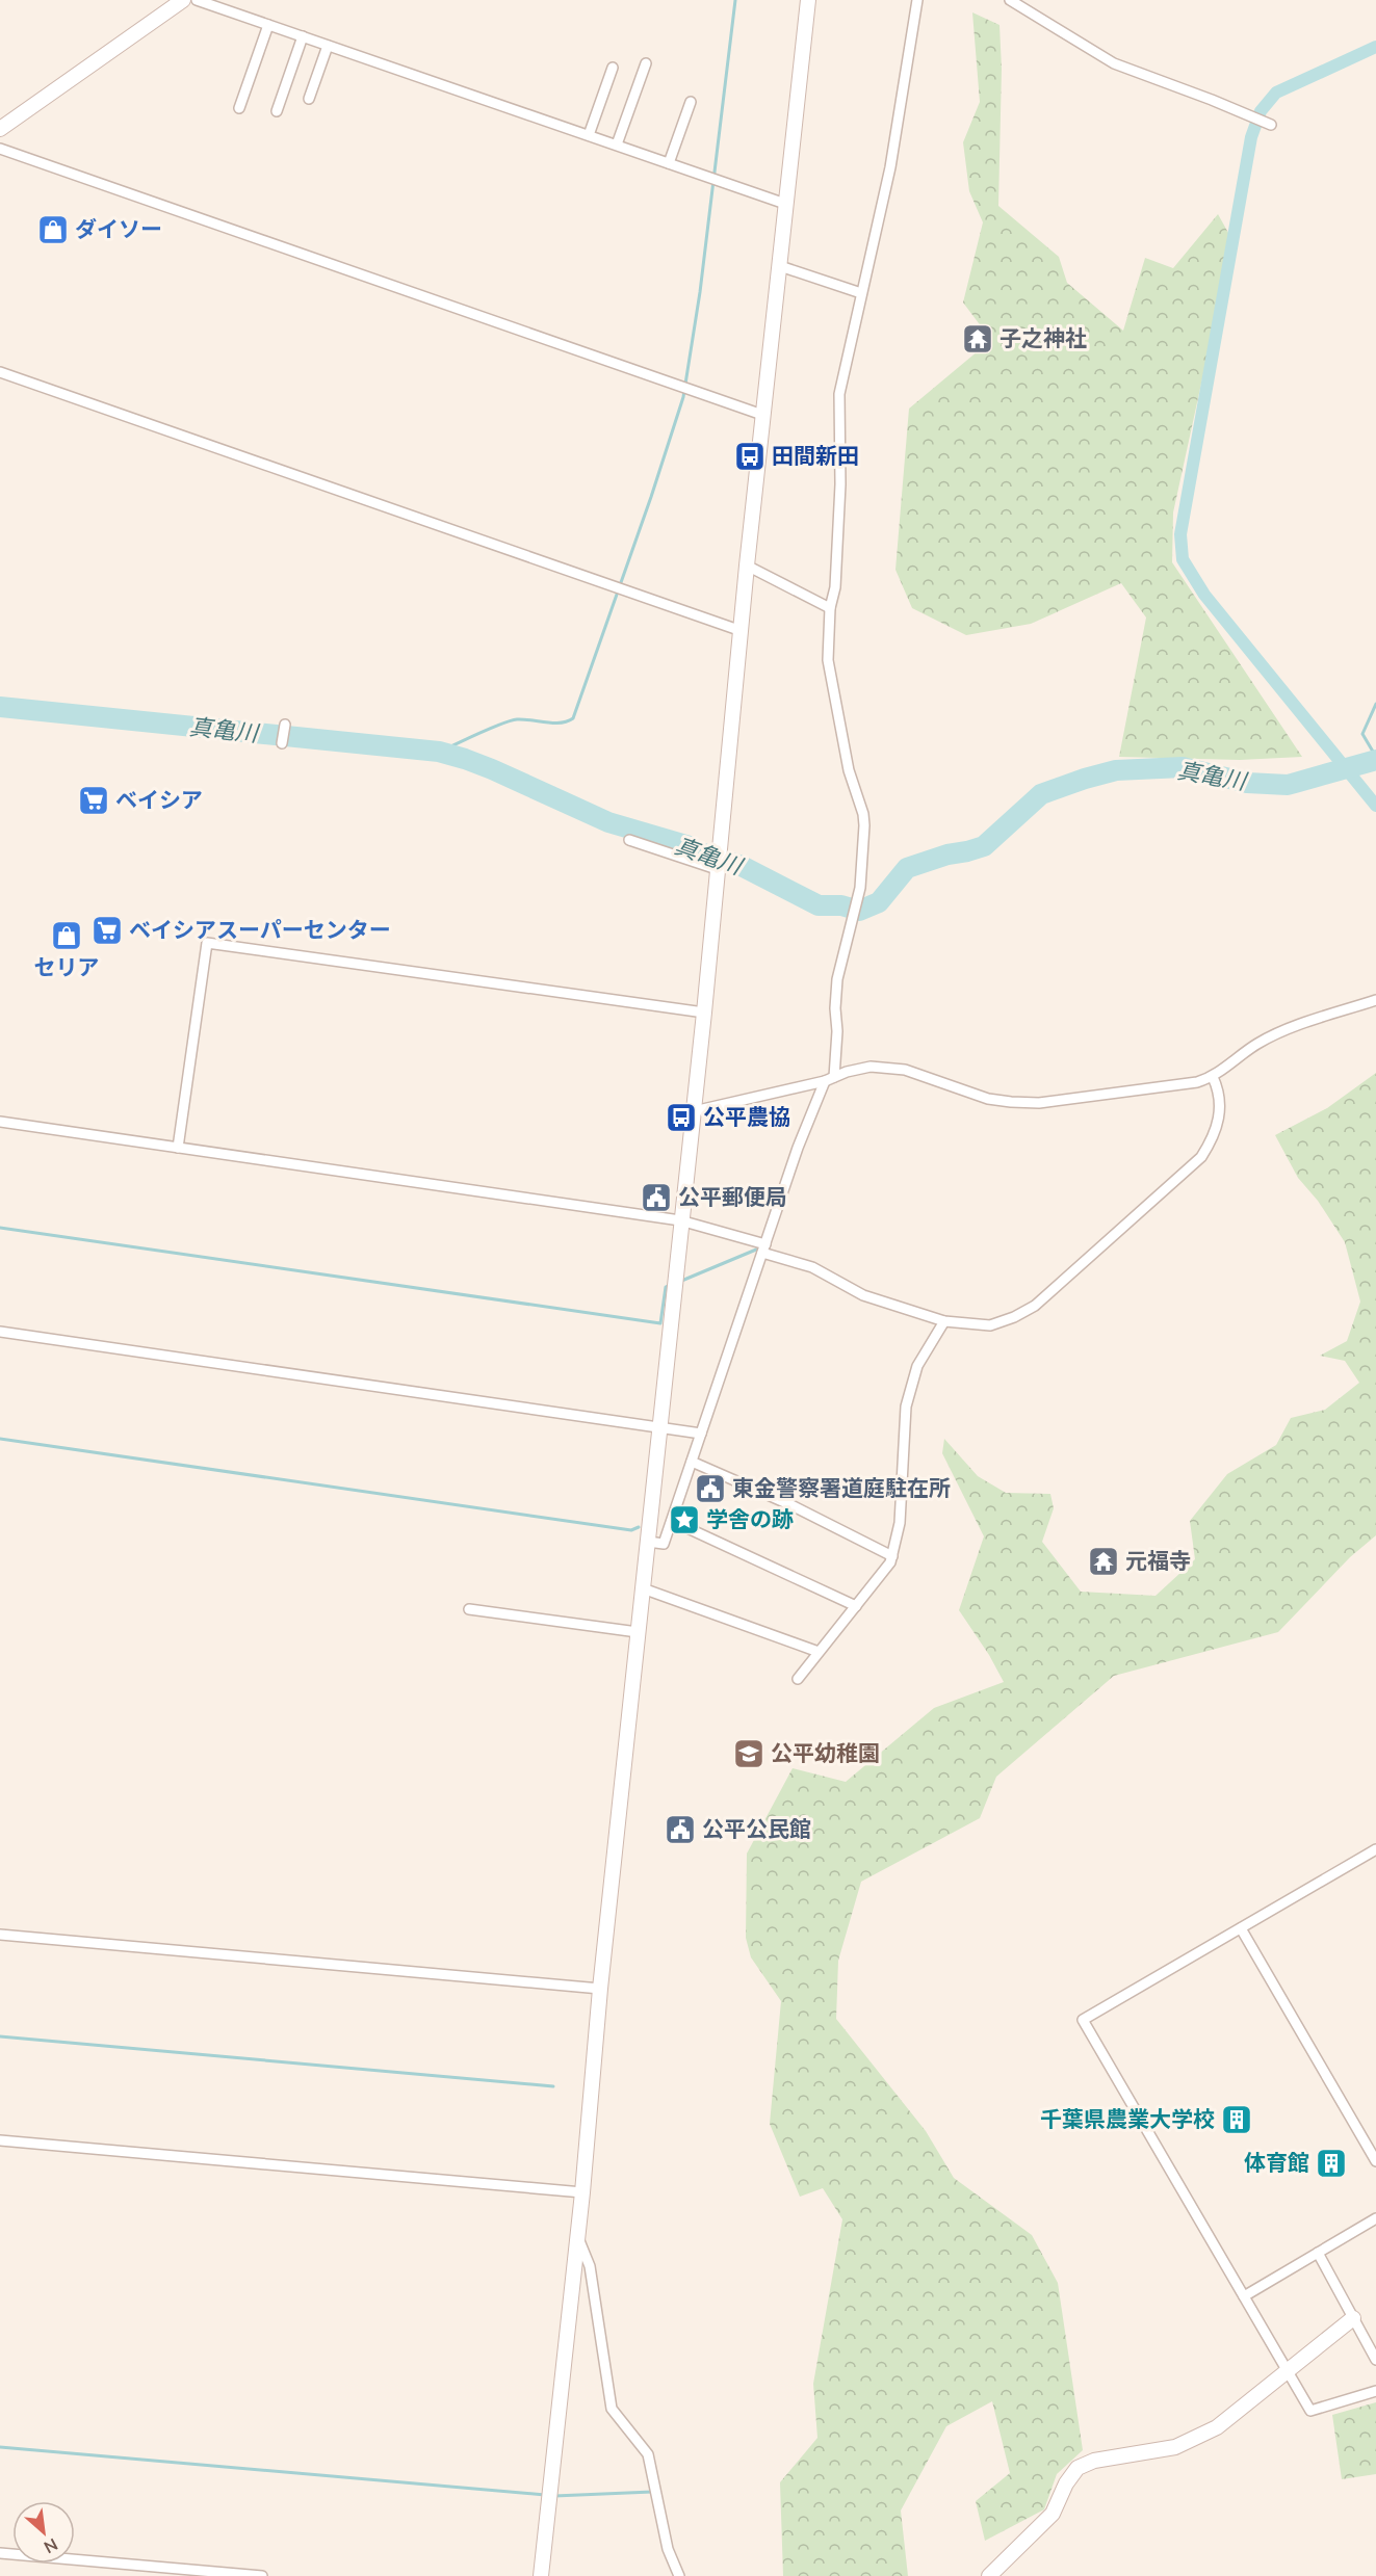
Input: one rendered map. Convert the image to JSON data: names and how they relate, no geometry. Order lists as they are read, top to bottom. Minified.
{"water":["真亀川"],"places":{"shop":["ダイソー","セリア"],"temple":["子之神社","元福寺"],"bus stop":["田間新田","公平農協"],"supermarket":["ベイシア","ベイシアスーパーセンター"],"public building":["公平郵便局","東金警察署道庭駐在所","公平公民館"],"place":["学舎の跡"],"school or university":["公平幼稚園"],"building":["千葉県農業大学校","体育館"]},"north":"bottom right"}
